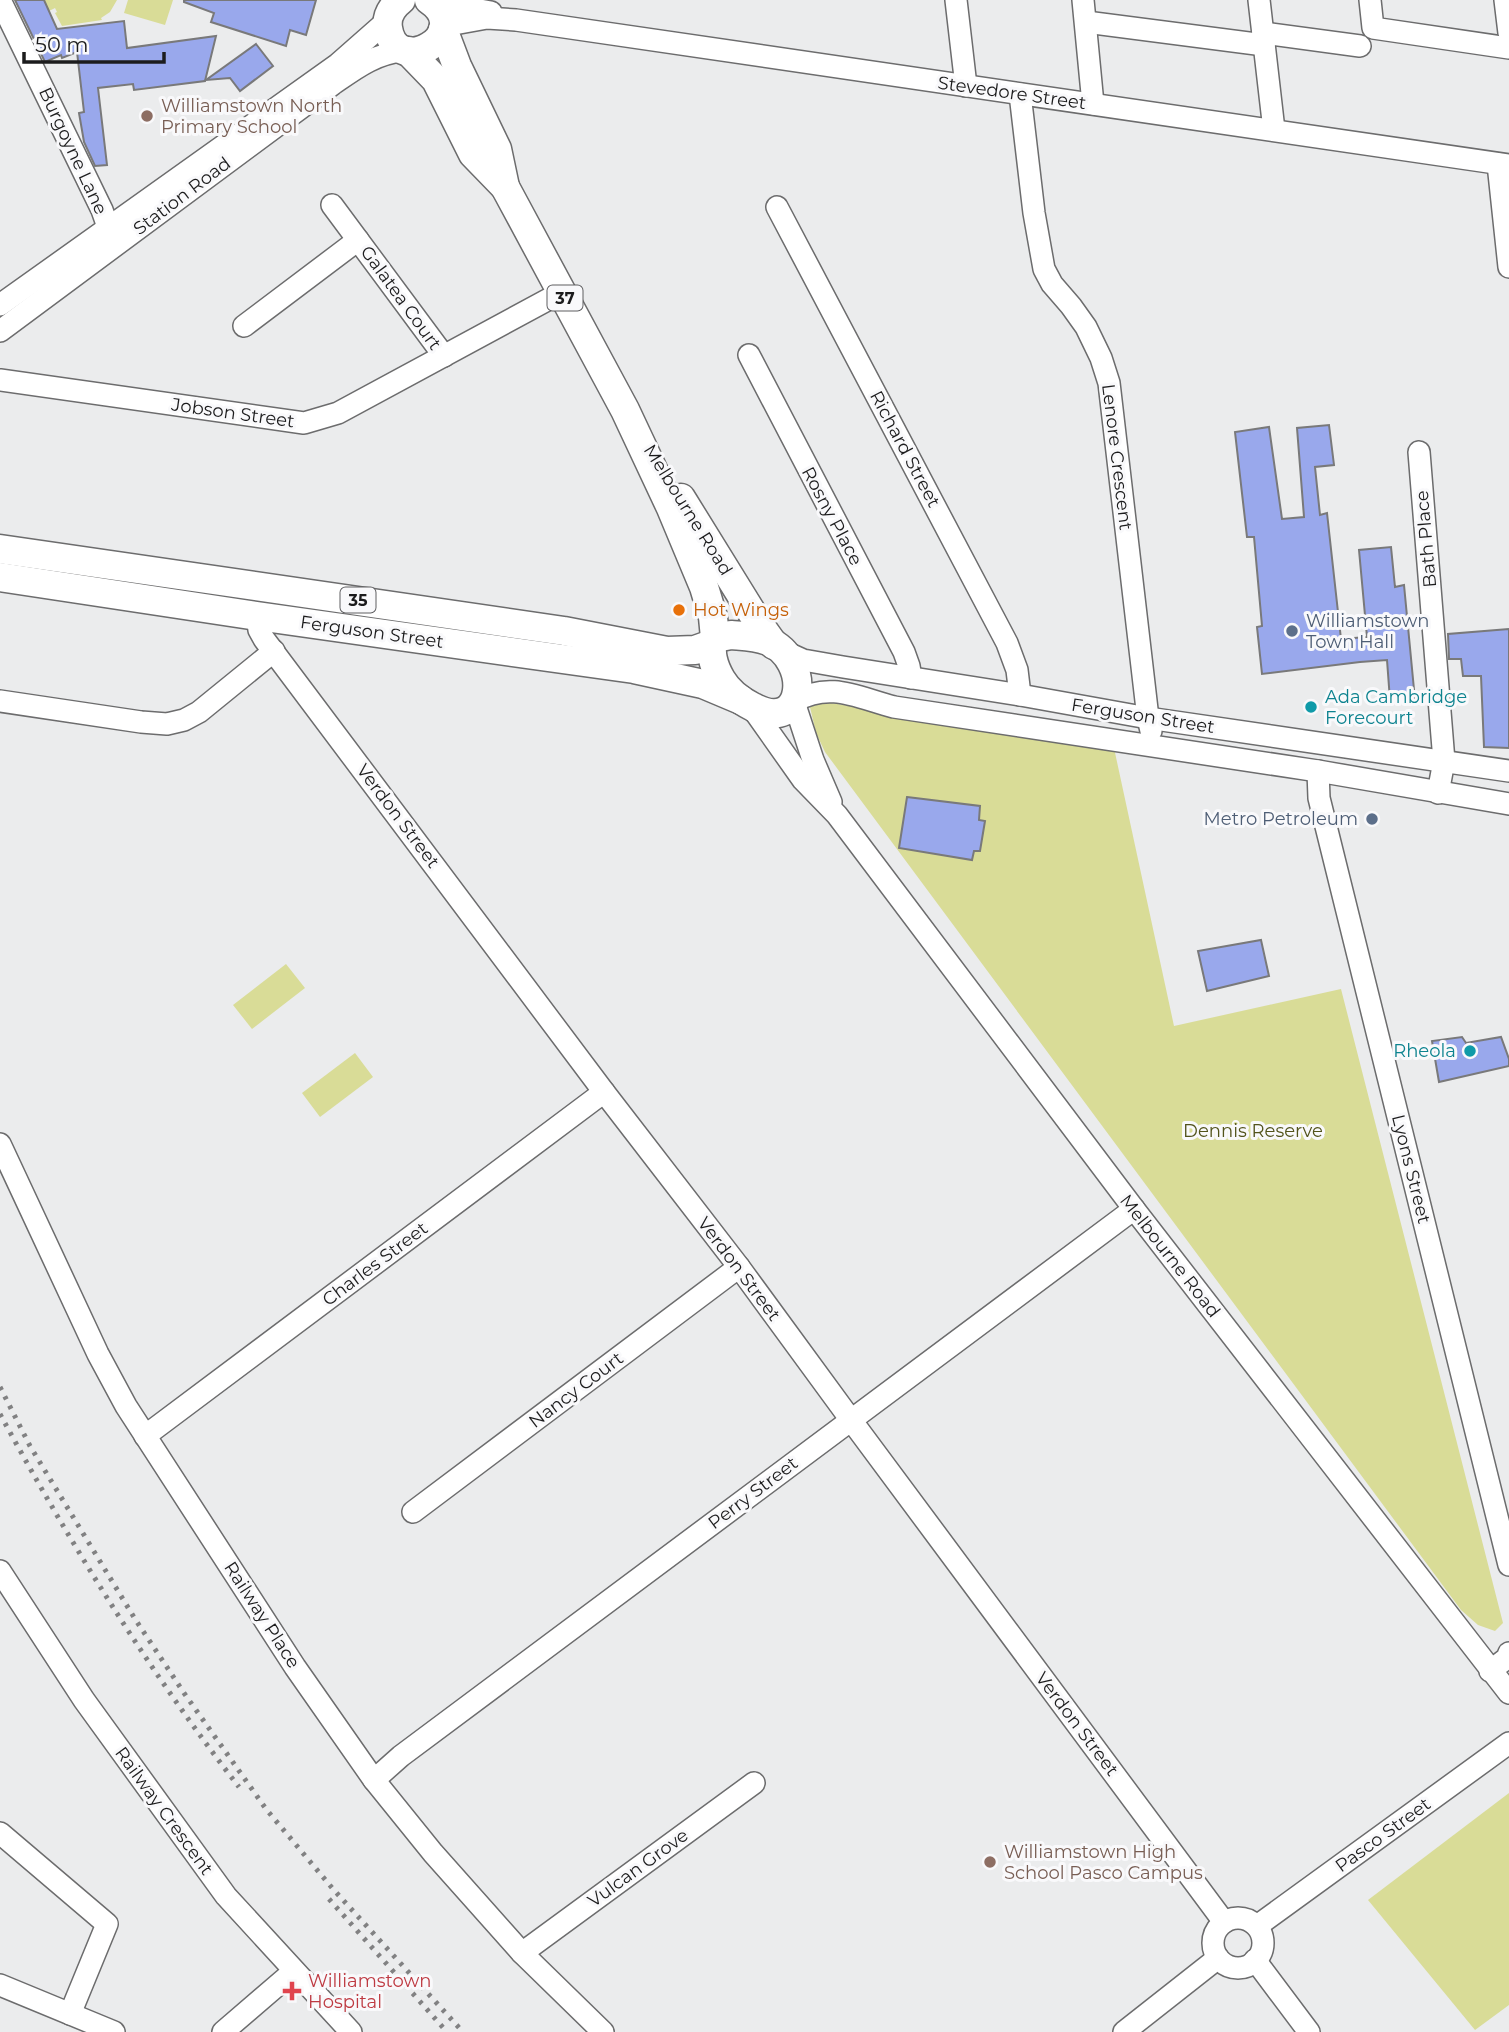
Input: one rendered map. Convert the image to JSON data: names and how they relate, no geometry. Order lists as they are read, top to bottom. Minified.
{"streets":{"main road":["37","Melbourne Road","35","Ferguson Street"],"street":["Stevedore Street","Burgoyne Lane","Station Road","Galatea Court","Jobson Street","Richard Street","Lenore Crescent","Rosny Place","Bath Place","Verdon Street","Lyons Street","Charles Street","Nancy Court","Perry Street","Railway Place","Railway Crescent","Pasco Street","Vulcan Grove"]},"crossings":[["Stevedore Street","Lenore Crescent"],["Stevedore Street","Melbourne Road"],["Burgoyne Lane","Station Road"],["Station Road","37"],["Station Road","Melbourne Road"],["Galatea Court","Jobson Street"],["37","Melbourne Road"],["Jobson Street","Melbourne Road"],["Richard Street","Ferguson Street"],["Lenore Crescent","Ferguson Street"],["Melbourne Road","35"],["Melbourne Road","Ferguson Street"],["Melbourne Road","Perry Street"],["Rosny Place","Ferguson Street"],["Bath Place","Ferguson Street"],["35","Ferguson Street"],["Ferguson Street","Verdon Street"],["Ferguson Street","Lyons Street"],["Verdon Street","Charles Street"],["Verdon Street","Nancy Court"],["Verdon Street","Perry Street"],["Verdon Street","Pasco Street"],["Charles Street","Railway Place"],["Perry Street","Railway Place"],["Railway Place","Vulcan Grove"]],"parks":["Dennis Reserve"],"places":{"other":["Williamstown North Primary School","Hot Wings","Williamstown Town Hall","Ada Cambridge Forecourt","Metro Petroleum","Rheola","Williamstown High School Pasco Campus"],"health":["Williamstown Hospital"]},"scale_bar":"50 m"}
